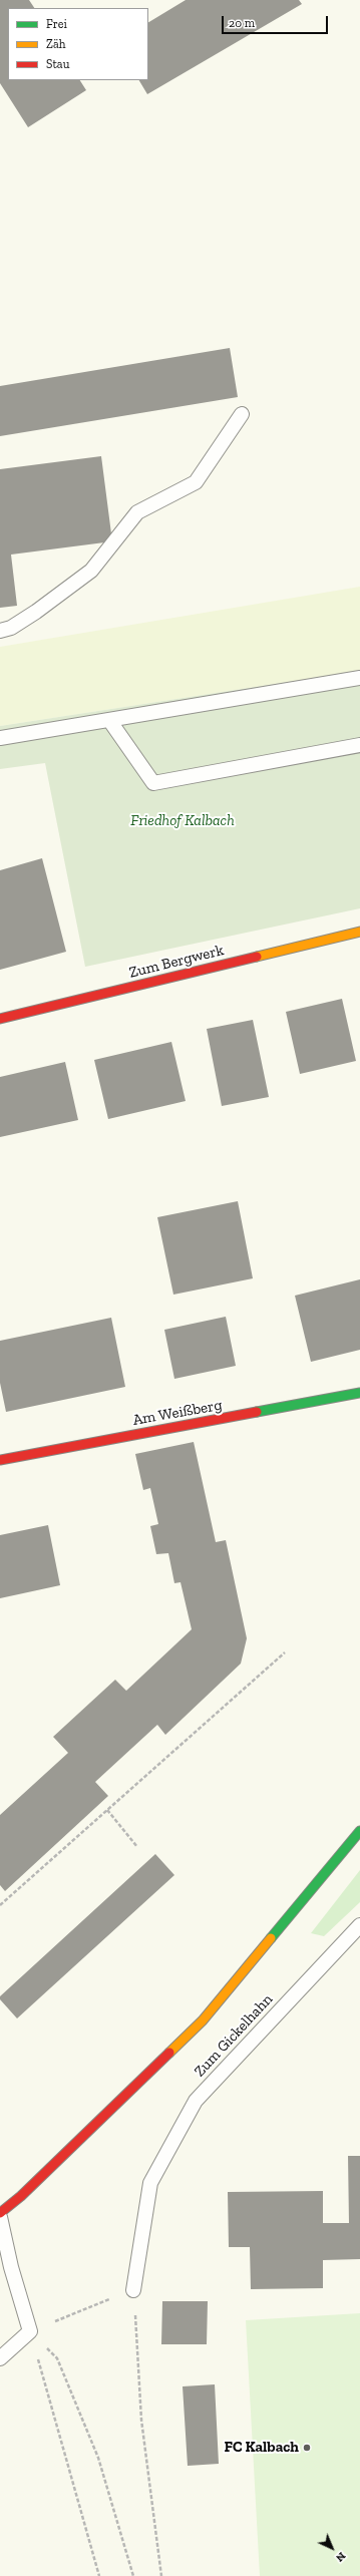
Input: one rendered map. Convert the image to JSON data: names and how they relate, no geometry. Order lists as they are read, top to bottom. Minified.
{"streets":{"street":["Zum Bergwerk","Am Weißberg"],"lane":["Zum Gickelhahn"]},"parks":["Friedhof Kalbach"],"places":["FC Kalbach"],"legend":["Frei","Zäh","Stau"],"scale_bar":"20 m","north":"bottom right"}
